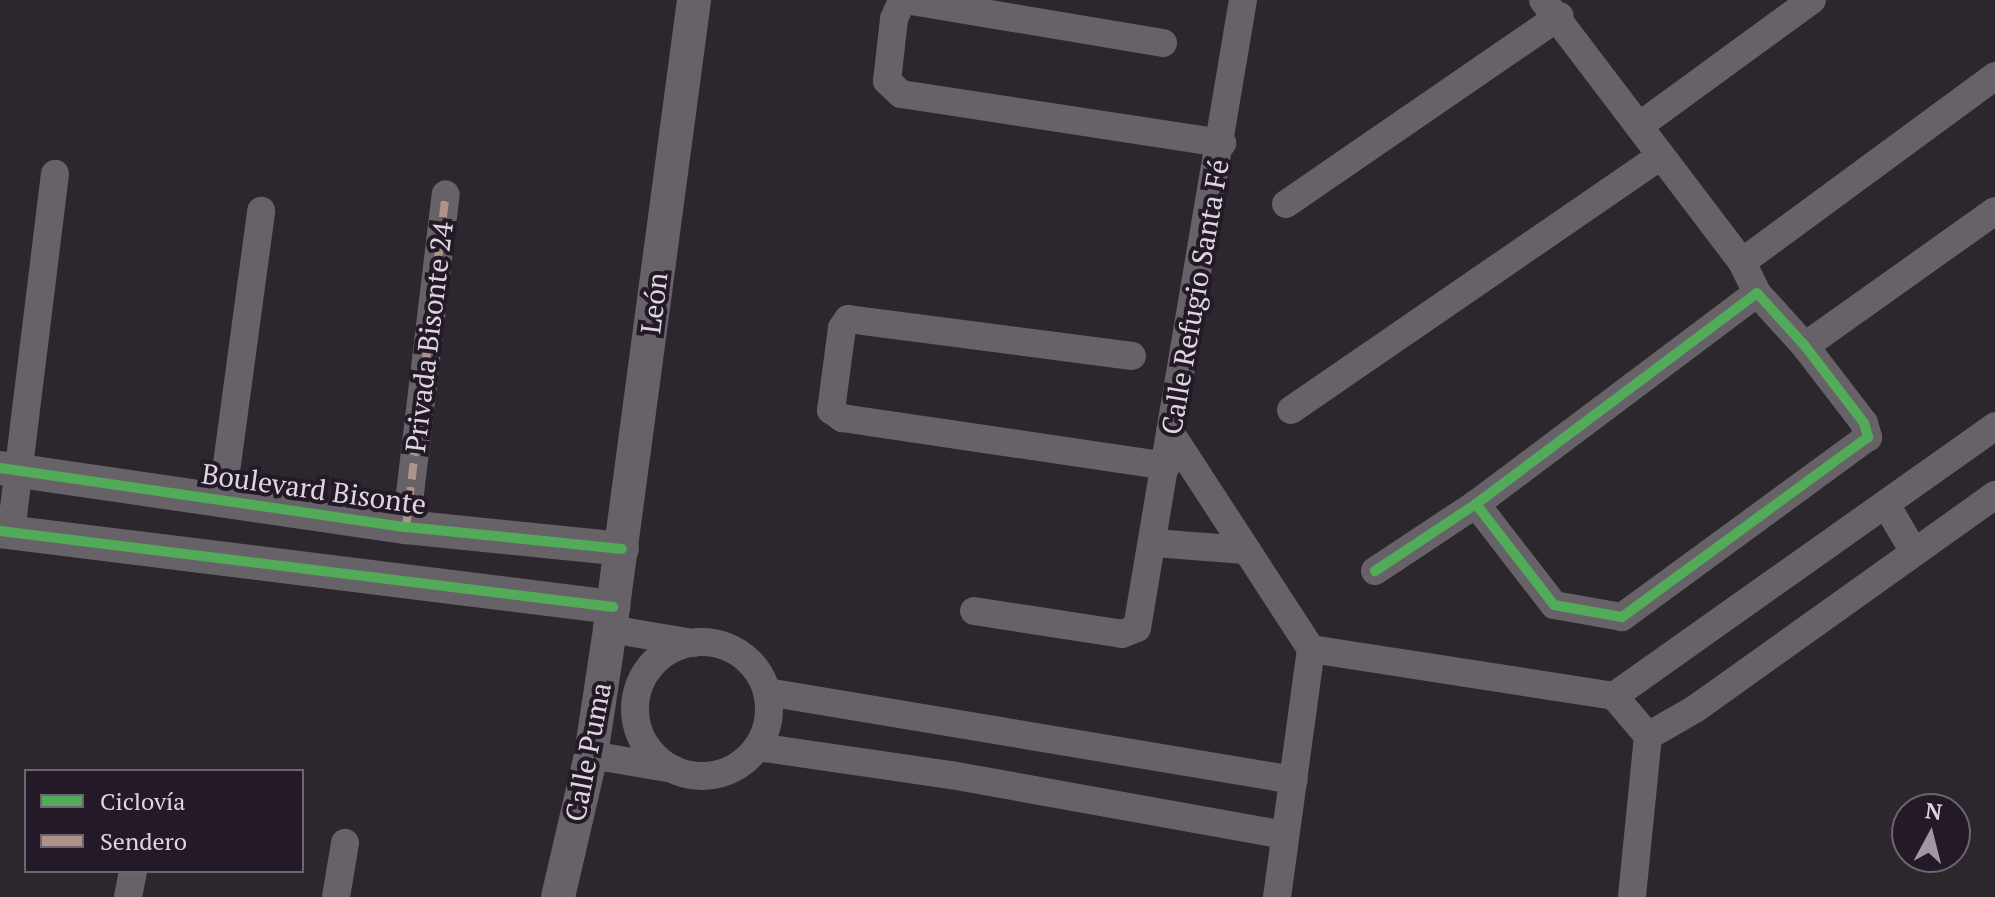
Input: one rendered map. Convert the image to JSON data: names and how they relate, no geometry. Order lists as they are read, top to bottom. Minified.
{"streets":{"street":["Calle Refugio Santa Fé","León","Privada Bisonte 24","Boulevard Bisonte","Calle Puma"]},"crossings":[["León","Boulevard Bisonte"],["León","Calle Puma"],["Privada Bisonte 24","Boulevard Bisonte"]],"legend":["Ciclovía","Sendero"],"north":"top"}
